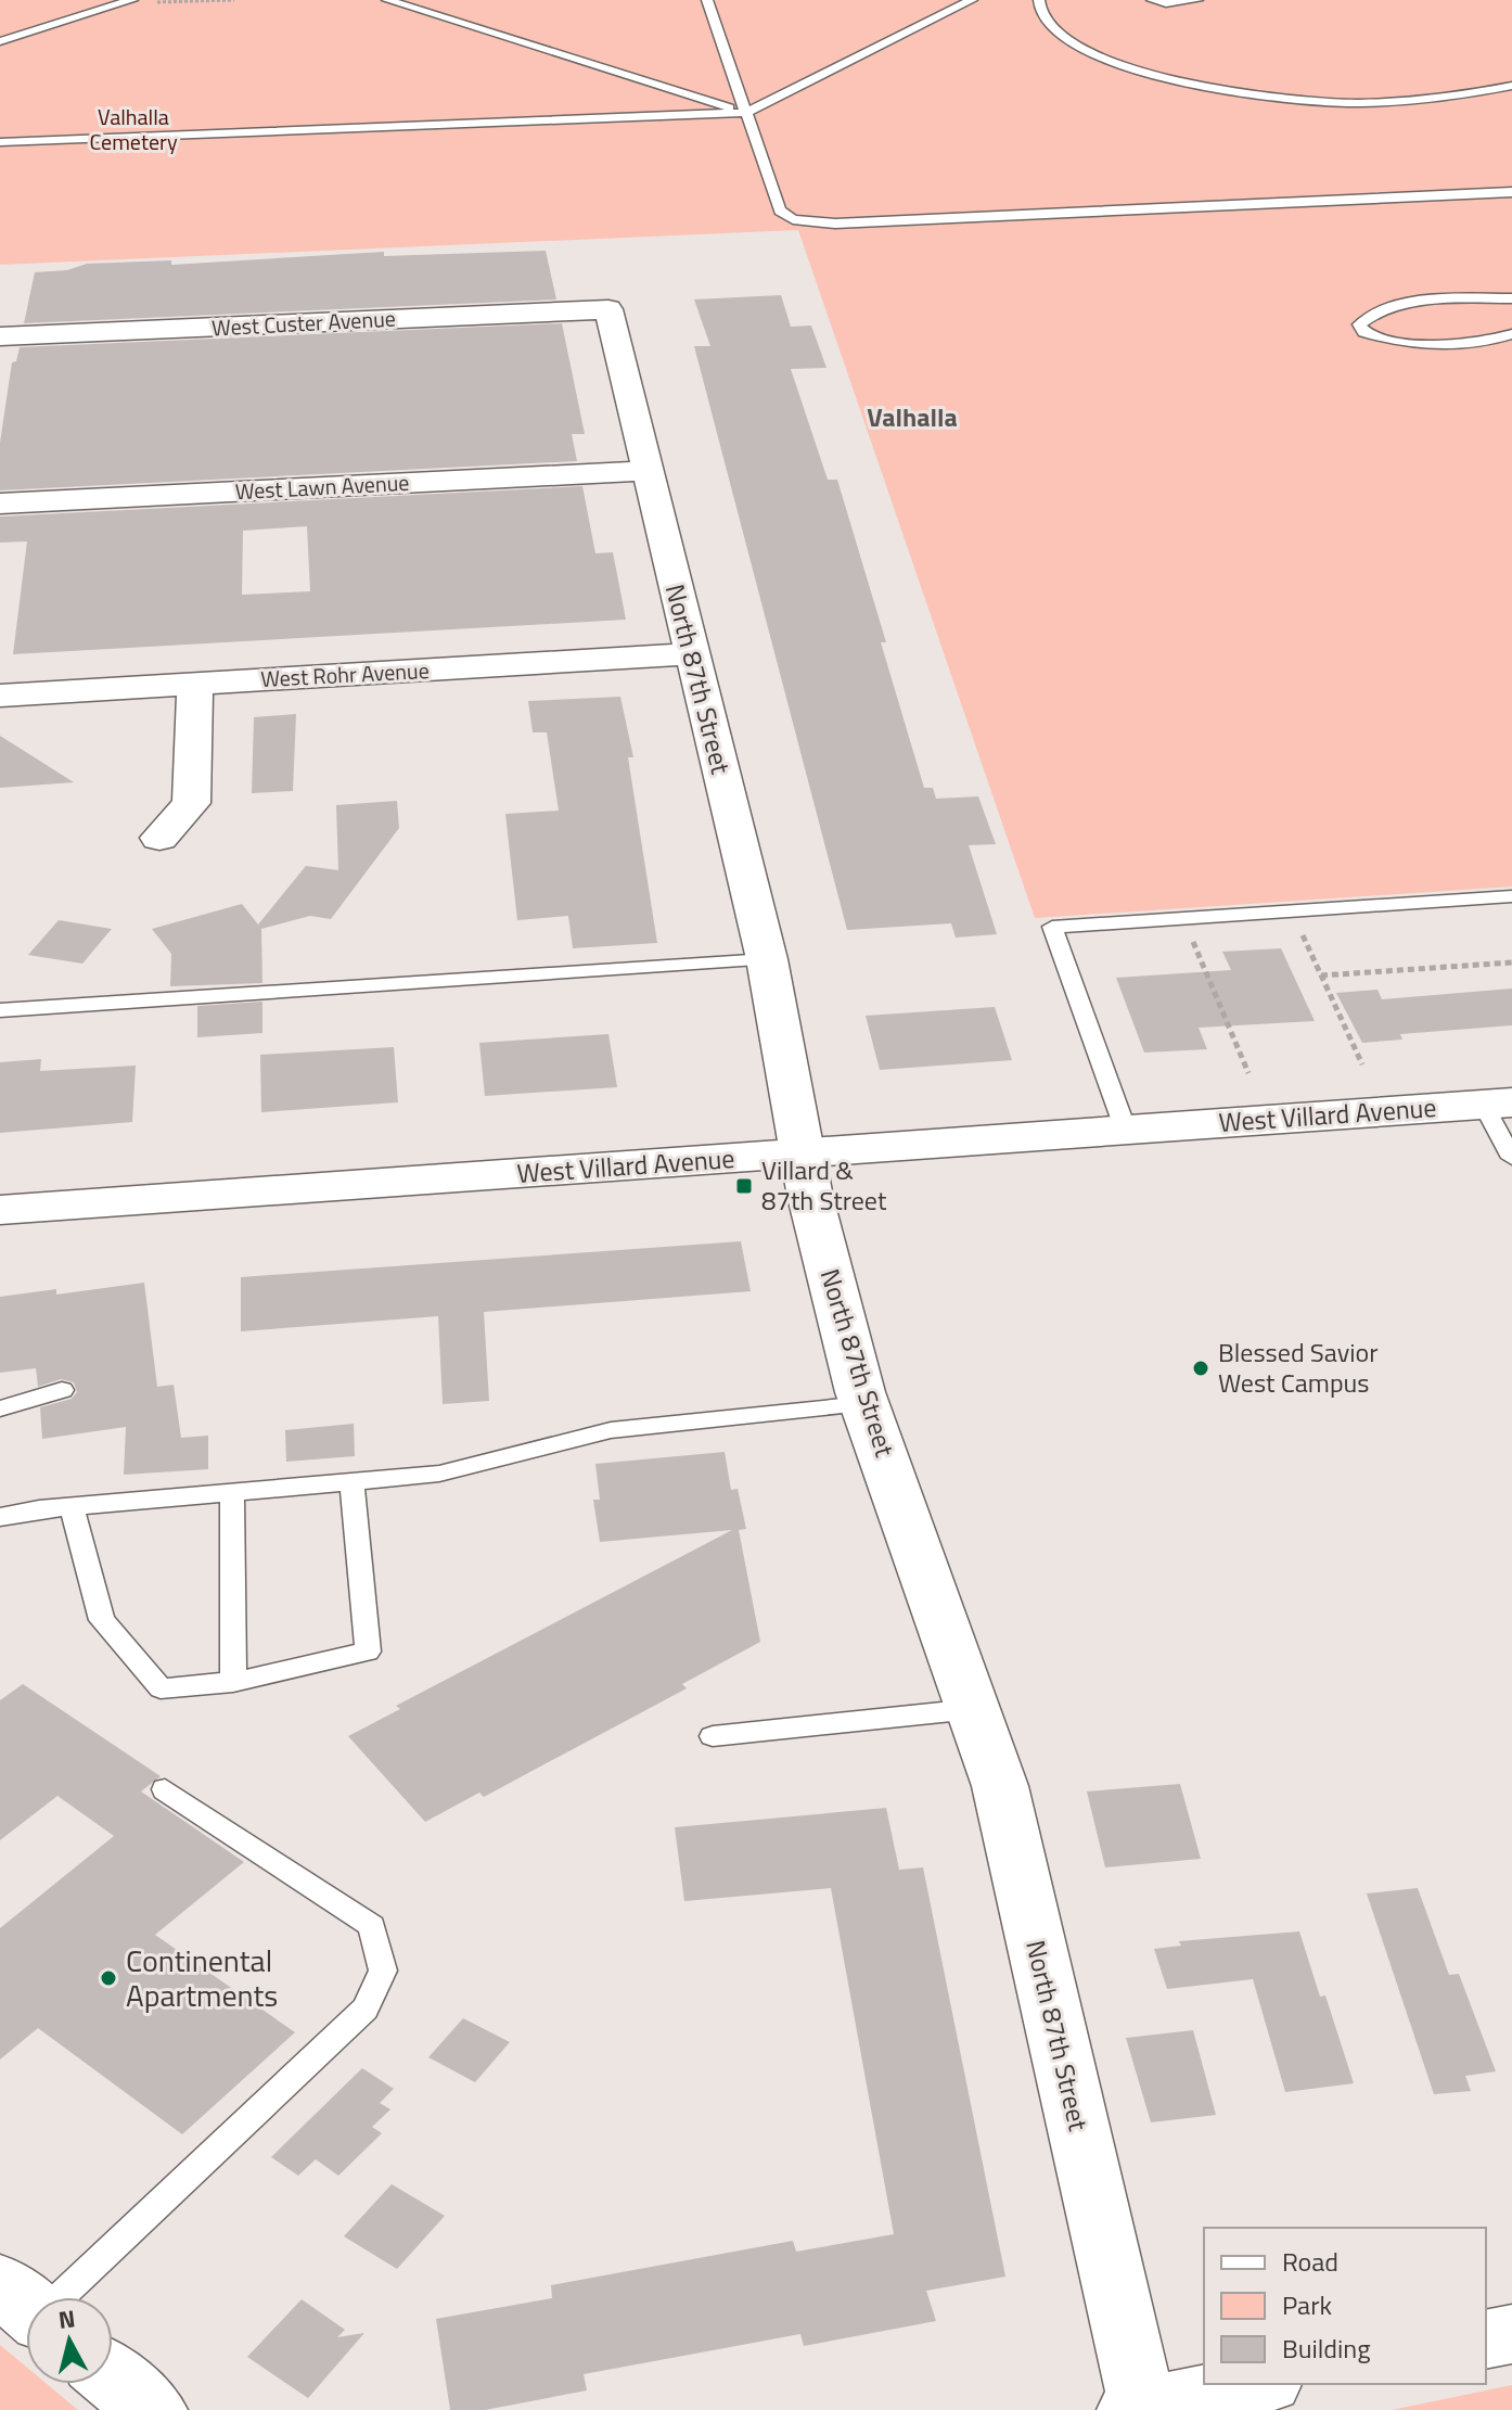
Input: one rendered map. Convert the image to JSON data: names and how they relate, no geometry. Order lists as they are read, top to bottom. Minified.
{"streets":{"street":["West Custer Avenue","West Lawn Avenue","West Rohr Avenue","North 87th Street","West Villard Avenue"]},"crossings":[["West Custer Avenue","North 87th Street"],["West Lawn Avenue","North 87th Street"],["West Rohr Avenue","North 87th Street"],["North 87th Street","West Villard Avenue"]],"districts":["Valhalla"],"parks":["Valhalla Cemetery"],"places":{"transit":["Villard & 87th Street"],"other":["Blessed Savior West Campus","Continental Apartments"]},"legend":["Road","Park","Building"],"north":"top"}
